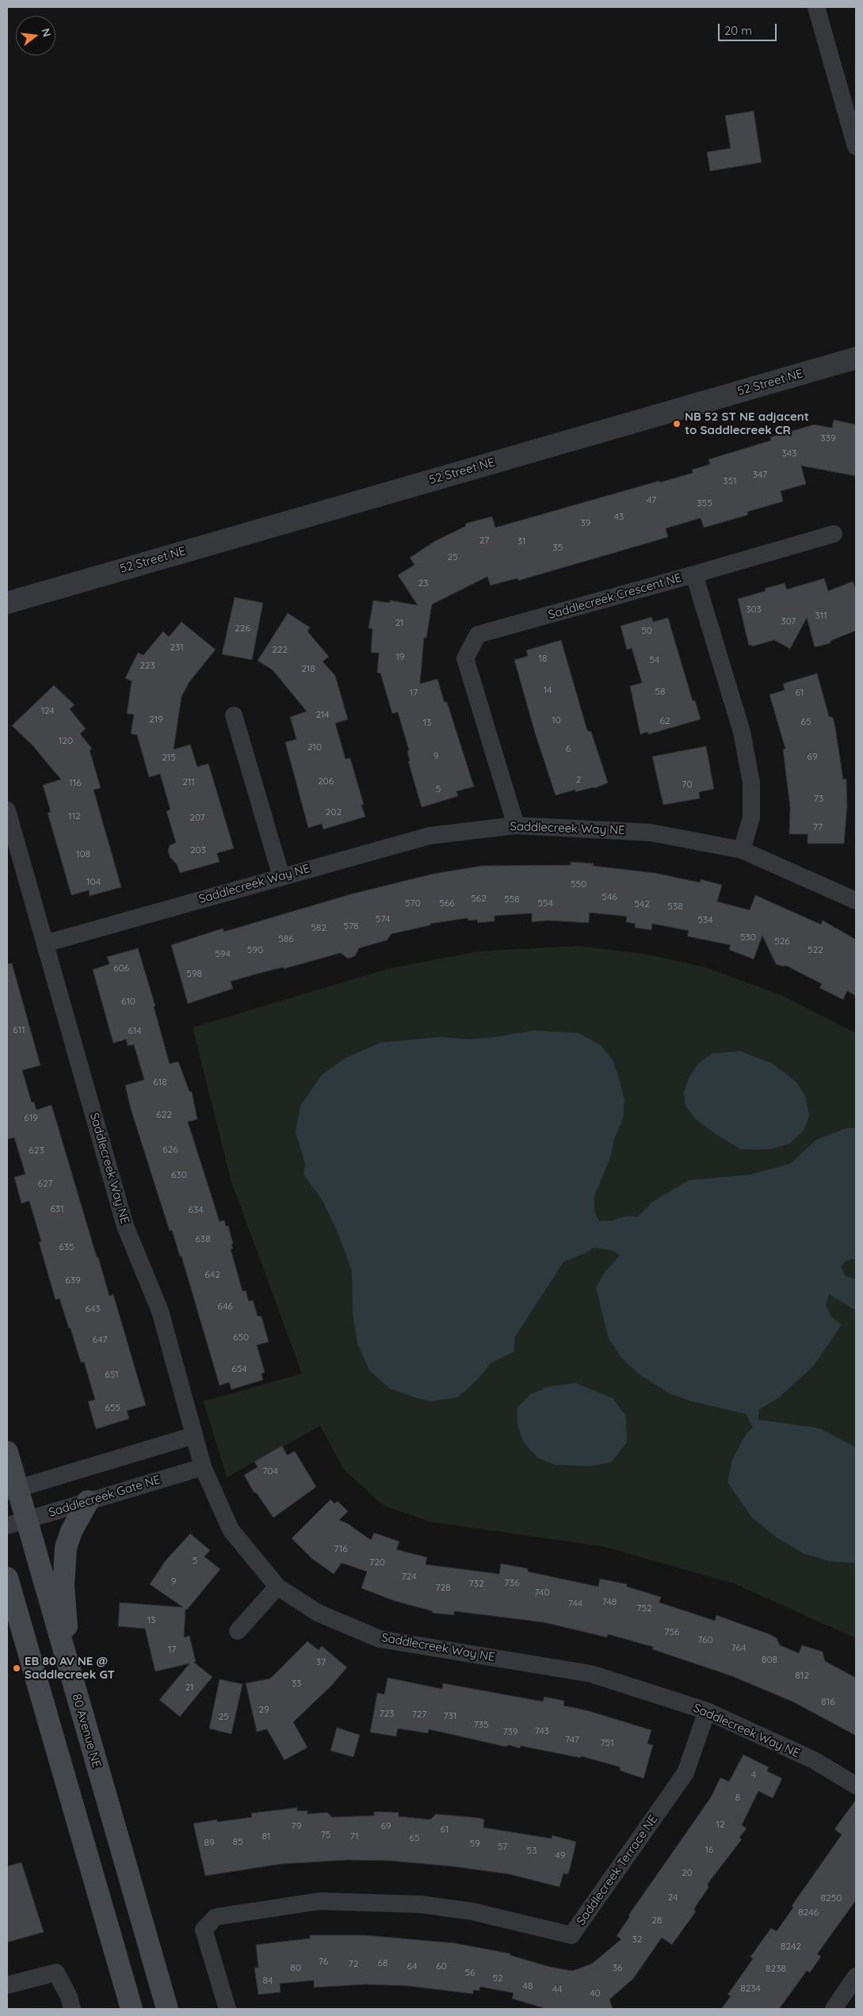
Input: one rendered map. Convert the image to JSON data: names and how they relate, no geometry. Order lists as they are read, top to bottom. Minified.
{"streets":{"main road":["80 Avenue NE"],"street":["52 Street NE","Saddlecreek Crescent NE","Saddlecreek Way NE","Saddlecreek Gate NE","Saddlecreek Terrace NE"]},"crossings":[["Saddlecreek Crescent NE","Saddlecreek Way NE"],["Saddlecreek Way NE","Saddlecreek Gate NE"],["Saddlecreek Way NE","Saddlecreek Terrace NE"],["Saddlecreek Gate NE","80 Avenue NE"]],"places":["NB 52 ST NE adjacent to Saddlecreek CR","EB 80 AV NE @ Saddlecreek GT"],"house_numbers":["339","343","347","351","47","355","43","39","27","31","35","25","23","303","311","307","21","226","50","231","222","19","18","54","223","218","14","58","17","61","124","214","219","10","62","65","13","120","210","6","9","69","215","2","206","211","116","70","5","73","202","112","207","77","203","108","104","550","546","562","558","570","566","554","542","538","574","534","578","582","530","586","526","590","522","594","606","598","610","611","614","618","622","619","626","623","630","627","631","634","638","635","642","639","646","643","650","647","654","651","655","704","716","5","720","724","9","736","732","728","740","748","744","752","13","756","760","764","17","808","37","812","33","21","816","29","723","727","731","25","735","743","739","747","751","4","8","12","79","69","61","75","81","71","65","85","89","59","57","16","53","49","20","24","8250","8246","28","32","8242","76","68","72","64","60","80","36","8238","56","52","84","48","8234","44","40"],"scale_bar":"20 m","north":"right"}
